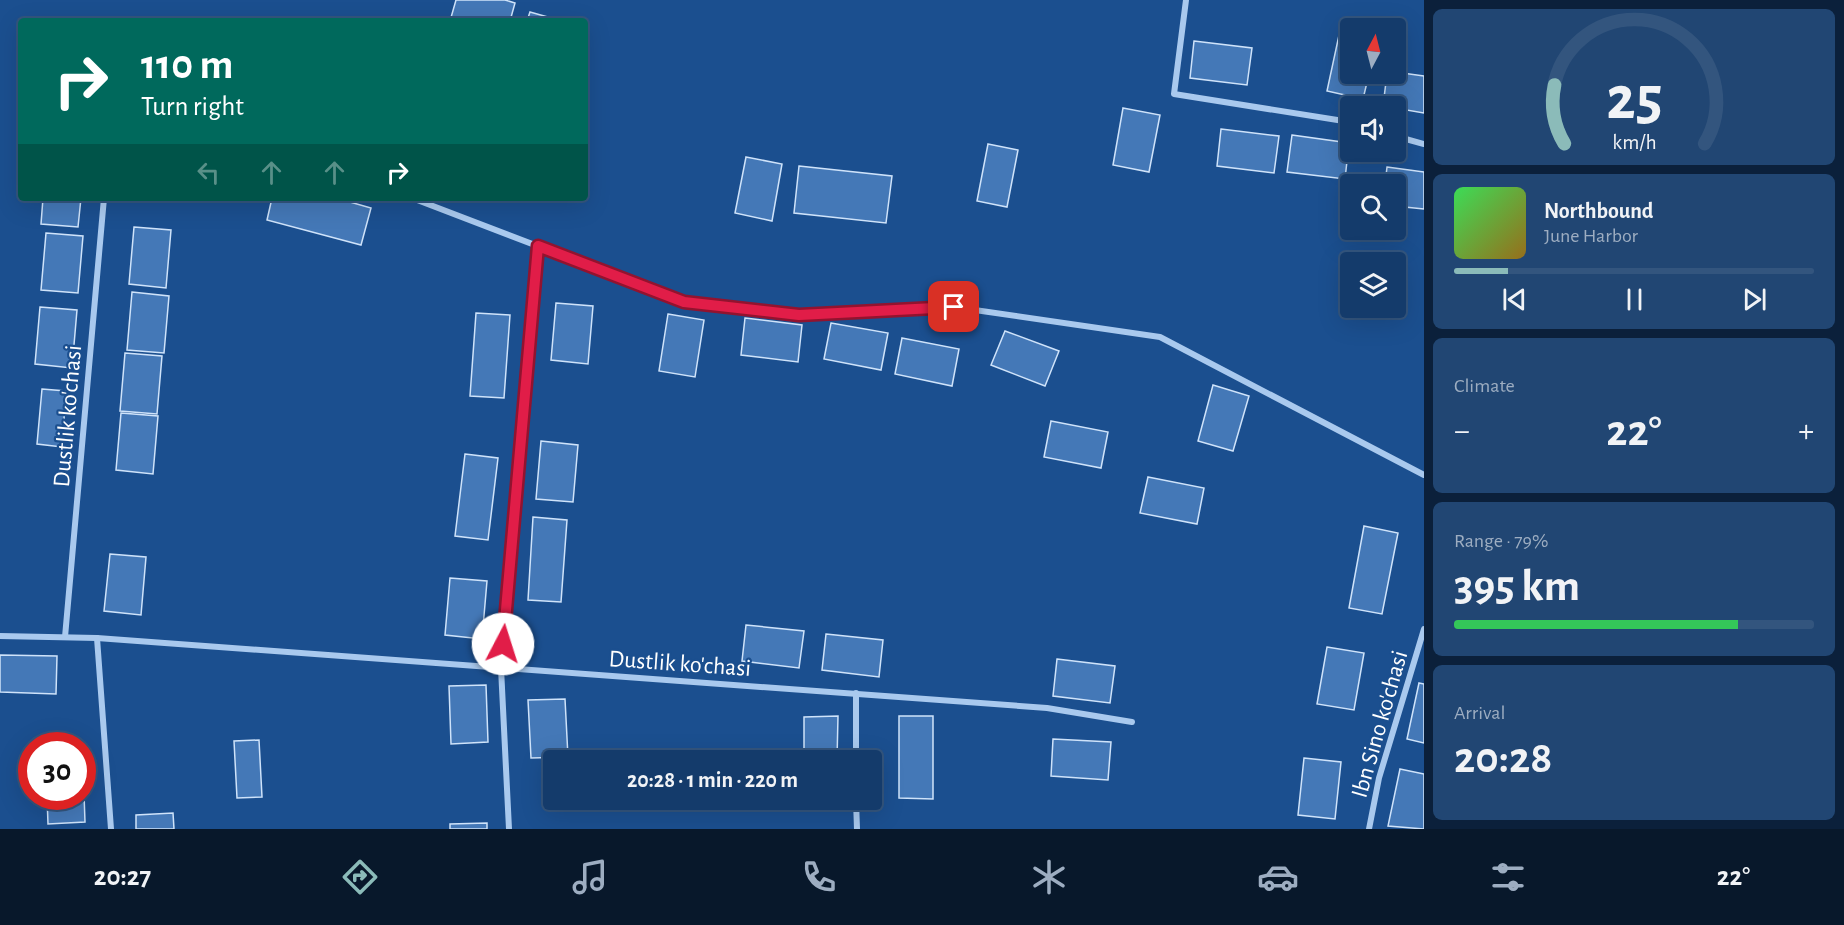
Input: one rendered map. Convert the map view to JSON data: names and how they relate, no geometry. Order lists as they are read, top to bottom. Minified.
{"streets":{"street":["Dustlik ko'chasi","Ibn Sino ko'chasi"]},"north":"top","page":{"turn":["110 m","Turn right"],"song":["Northbound","June Harbor"],"tile":["Climate",["Range · 79%","395 km"],["Arrival","20:28"]],"heat":["−","22°","+"],"limit":"30","trip":"20:28 · 1 min · 220 m","tabs":["20:27","22°"],"gauge":["25","km/h"]}}
